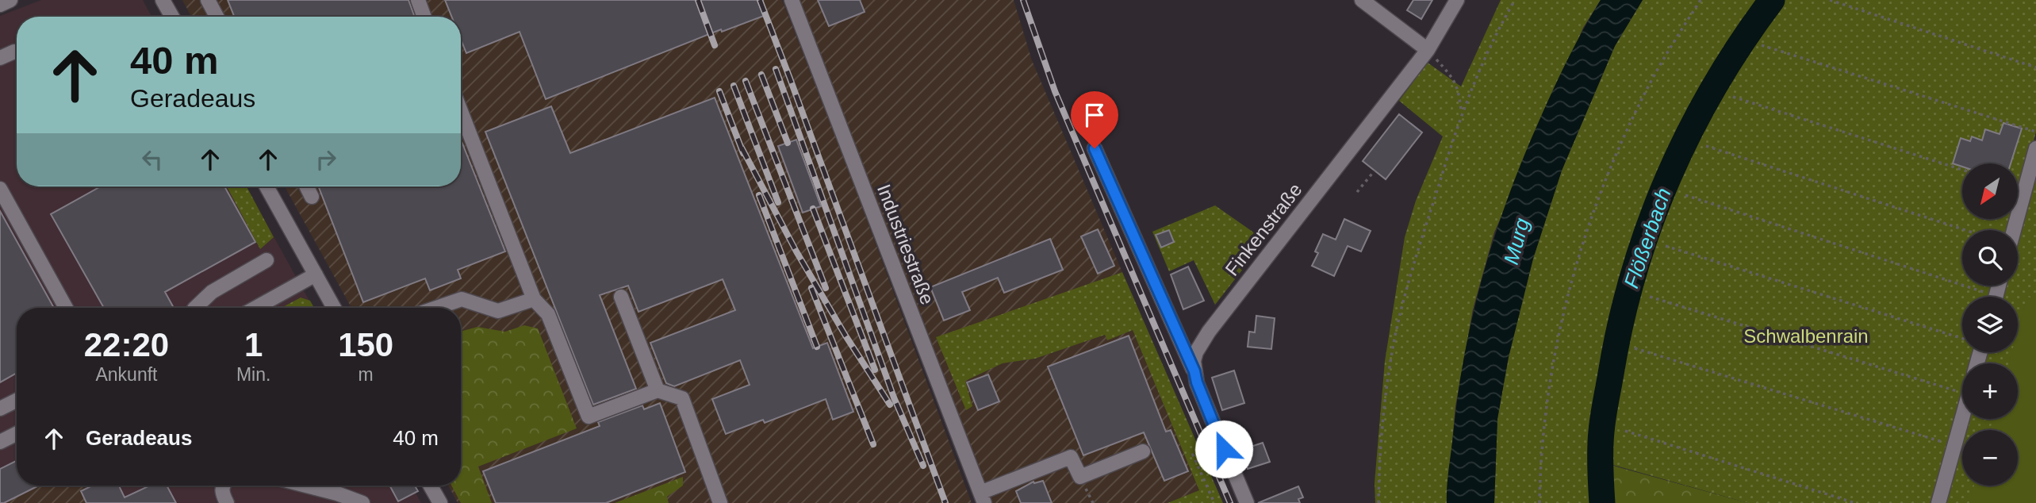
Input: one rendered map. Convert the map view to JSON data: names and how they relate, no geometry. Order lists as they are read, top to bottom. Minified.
{"streets":{"street":["Finkenstraße","Industriestraße"]},"water":["Flößerbach","Murg"],"parks":["Schwalbenrain"],"north":"bottom left","page":{"turn":["40 m","Geradeaus"],"map_buttons":["+","−"],"eta":["22:20","Ankunft","1","Min.","150","m"],"list":[{"name":"Geradeaus","value":"40 m"}]}}
